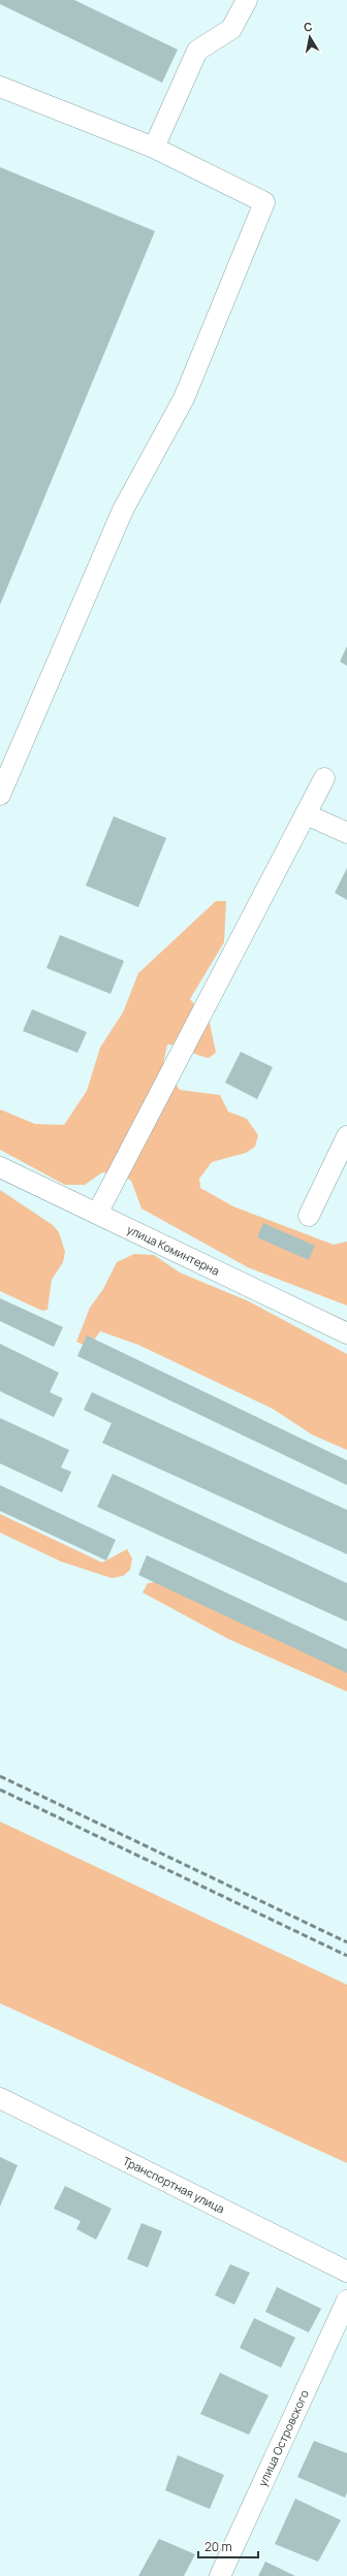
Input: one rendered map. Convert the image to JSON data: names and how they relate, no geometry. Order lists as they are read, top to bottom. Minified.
{"streets":{"street":["улица Коминтерна","Транспортная улица","улица Островского"]},"scale_bar":"20 m","north":"top"}
